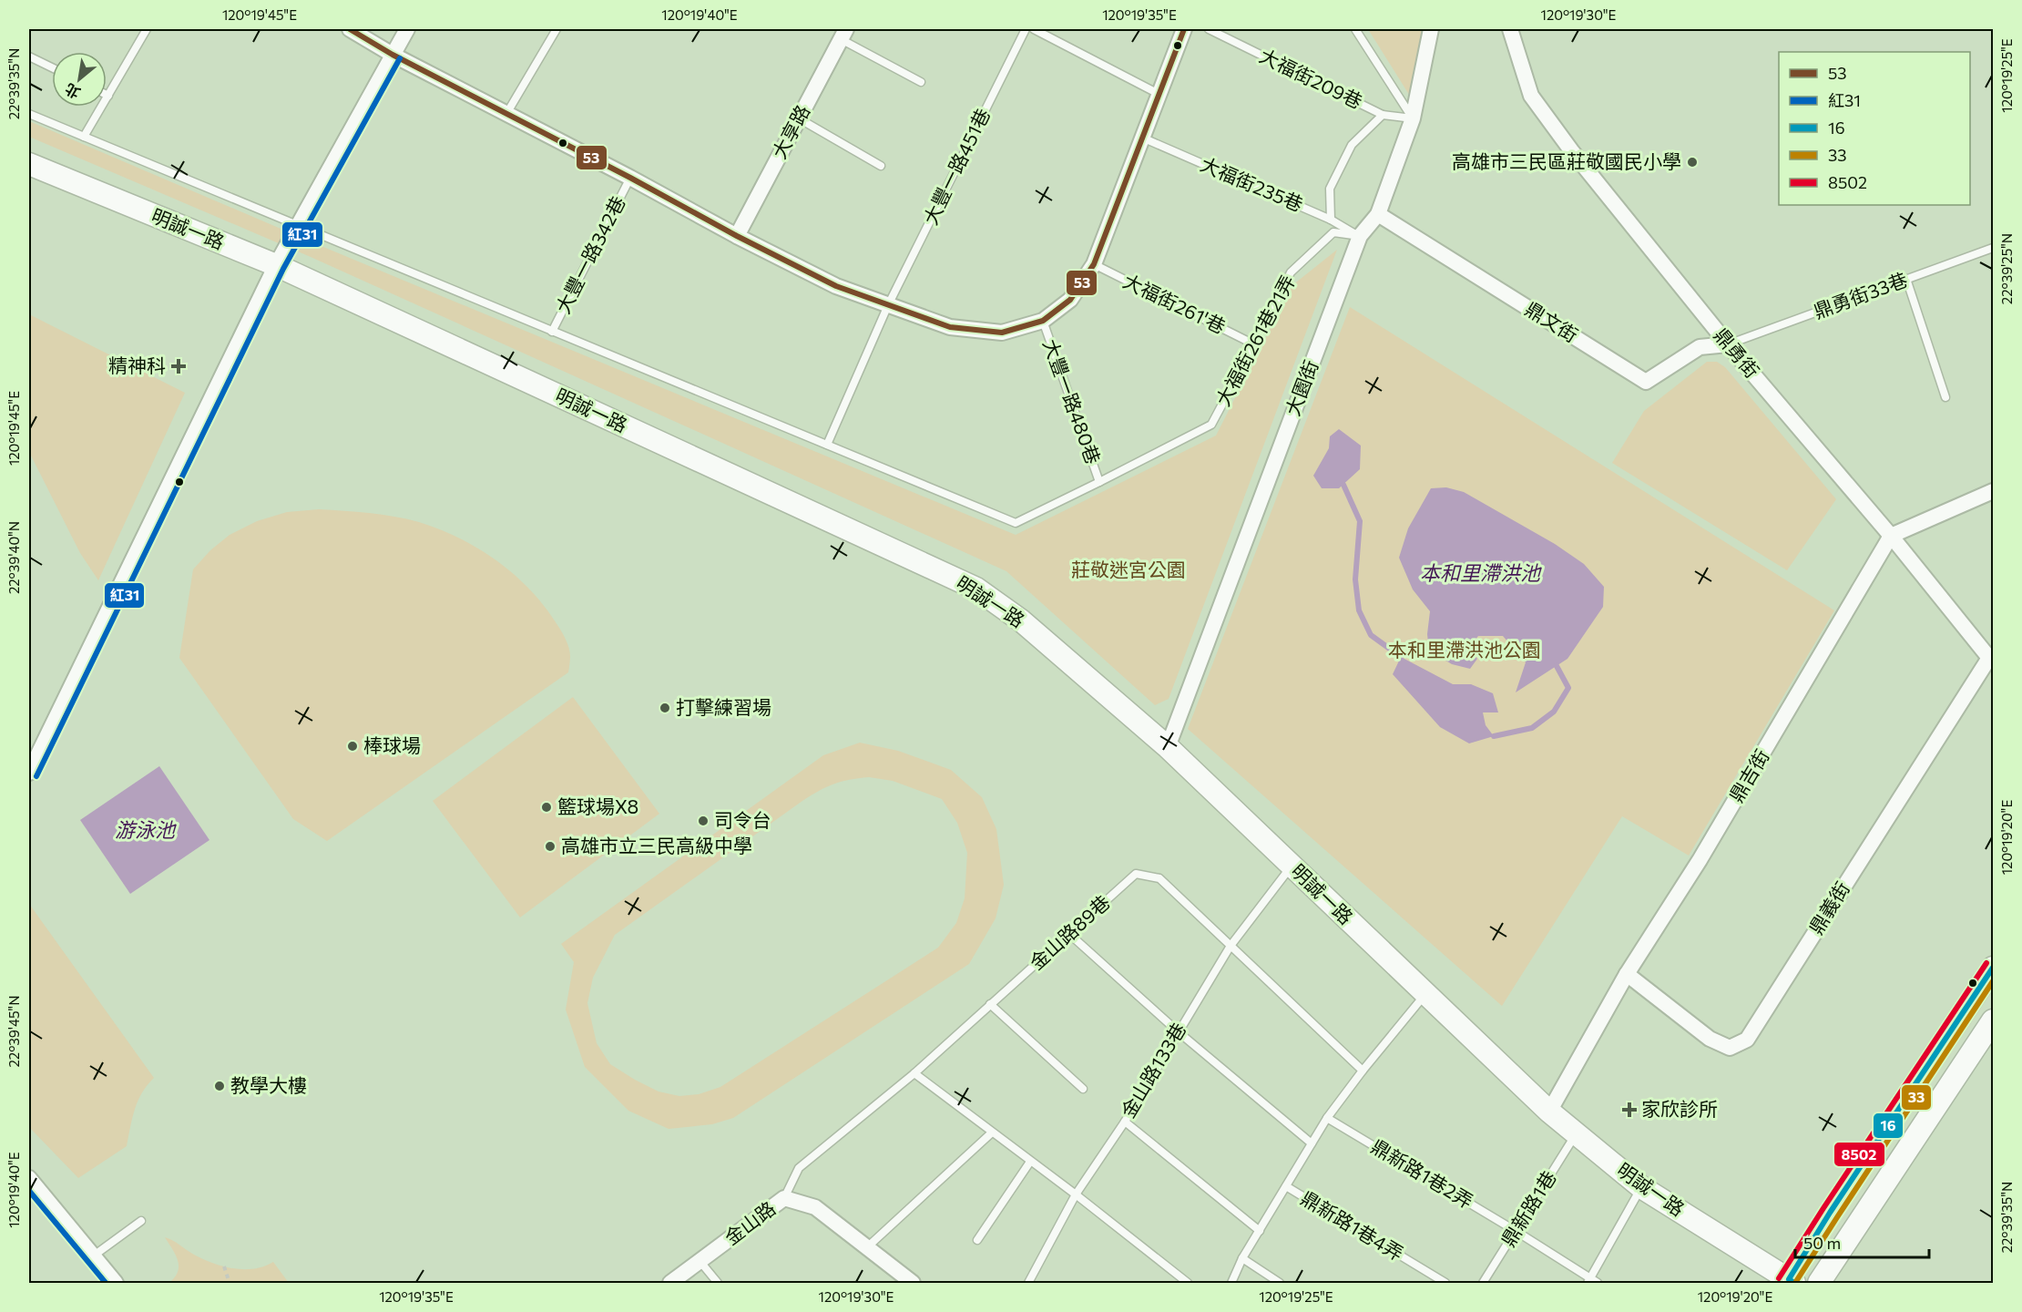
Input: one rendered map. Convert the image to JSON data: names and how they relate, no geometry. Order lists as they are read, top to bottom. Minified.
{"streets":{"street":["大享路","明誠一路","鼎文街","鼎勇街","大園街","鼎吉街","鼎義街","金山路"],"lane":["大福街209巷","大豐一路451巷","大福街235巷","大豐一路342巷","鼎勇街33巷","大福街261'巷","大福街261巷21弄","大豐一路480巷","金山路89巷","金山路133巷","鼎新路1巷2弄","鼎新路1巷","鼎新路1巷4弄"]},"crossings":[["大福街209巷","大園街"],["大福街235巷","大福街261巷21弄"],["大福街235巷","大園街"],["明誠一路","大園街"],["明誠一路","鼎吉街"],["明誠一路","金山路133巷"],["明誠一路","鼎新路1巷"],["鼎勇街33巷","鼎文街"],["鼎勇街33巷","鼎勇街"],["大福街261'巷","大福街261巷21弄"],["鼎文街","鼎勇街"],["鼎文街","大園街"],["大福街261巷21弄","大園街"],["大福街261巷21弄","大豐一路480巷"],["鼎勇街","鼎吉街"],["鼎勇街","鼎義街"],["鼎吉街","鼎義街"],["金山路89巷","金山路133巷"],["金山路89巷","金山路"],["鼎新路1巷2弄","鼎新路1巷"]],"water":["本和里滯洪池","游泳池"],"parks":["莊敬迷宮公園","本和里滯洪池公園"],"places":{"other":["高雄市三民區莊敬國民小學","打擊練習場","棒球場","籃球場X8","司令台","高雄市立三民高級中學","教學大樓"],"health":["精神科","家欣診所"]},"lines":["transit line 53","transit line 紅31","transit line 8502","transit line 16","transit line 33"],"legend":["53","紅31","16","33","8502"],"scale_bar":"50 m","north":"bottom left","coordinates":["120°19'45\"E","120°19'40\"E","120°19'35\"E","120°19'30\"E","120°19'25\"E","22°39'35\"N","22°39'25\"N","22°39'40\"N","120°19'20\"E","22°39'45\"N"]}
